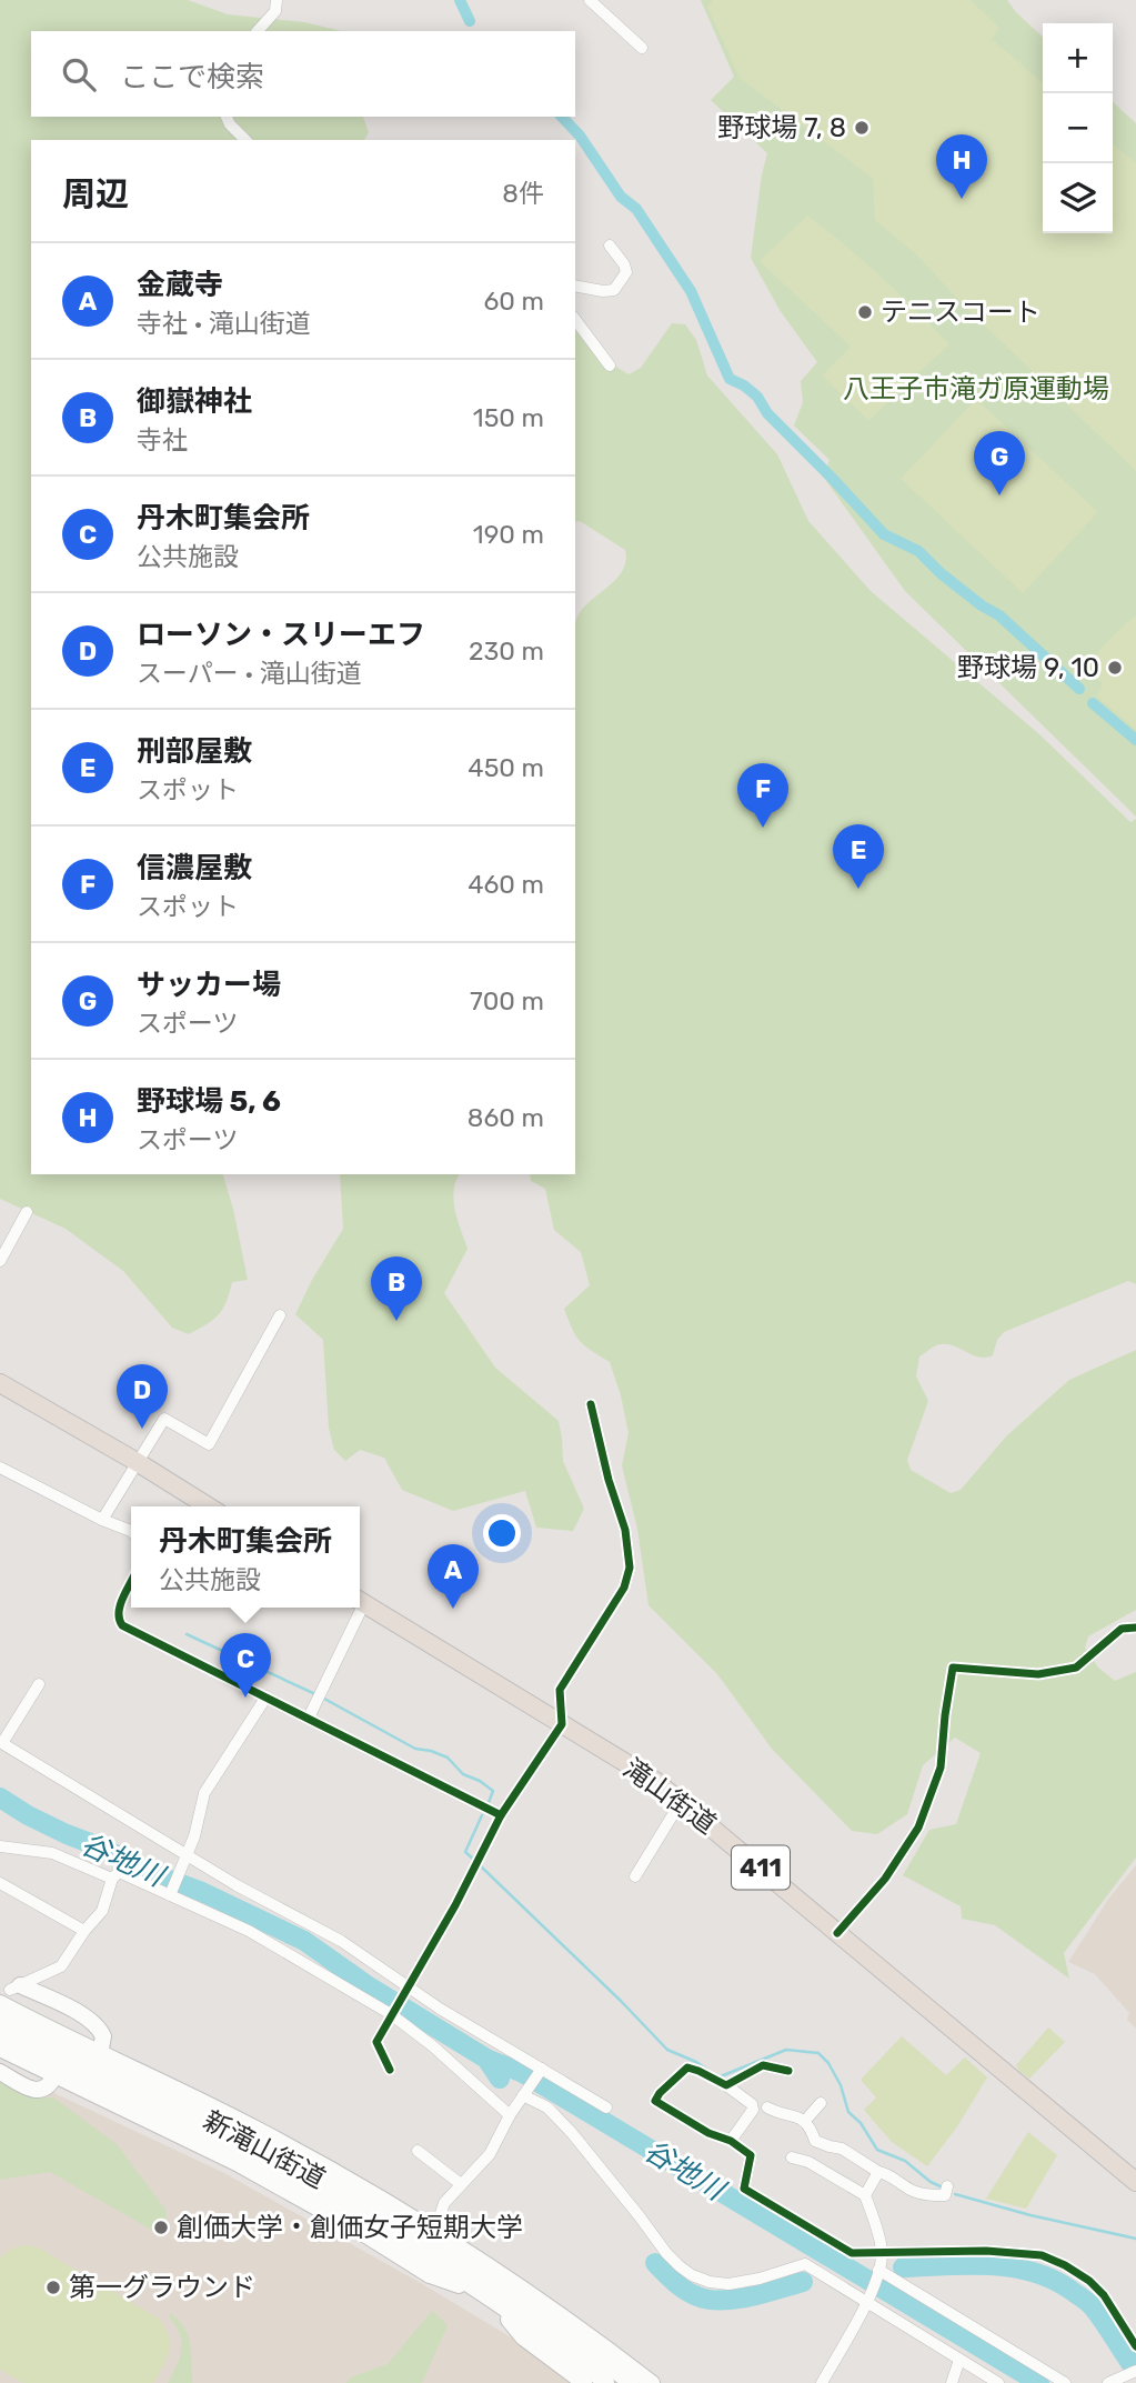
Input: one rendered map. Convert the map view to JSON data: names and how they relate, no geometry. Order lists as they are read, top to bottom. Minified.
{"streets":{"highway":["滝山街道","411"],"main road":["新滝山街道"]},"water":["谷地川"],"parks":["八王子市滝ガ原運動場"],"places":["野球場 7, 8","テニスコート","野球場 9, 10","創価大学・創価女子短期大学","第一グラウンド"],"page":{"map_buttons":["+","−"],"search":"ここで検索","pins":["H","G","F","E","B","D","A","C"],"heading":["周辺","8件"],"list":[{"mark":"A","name":"金蔵寺","note":"寺社 · 滝山街道","value":"60 m"},{"mark":"B","name":"御嶽神社","note":"寺社","value":"150 m"},{"mark":"C","name":"丹木町集会所","note":"公共施設","value":"190 m"},{"mark":"D","name":"ローソン・スリーエフ","note":"スーパー · 滝山街道","value":"230 m"},{"mark":"E","name":"刑部屋敷","note":"スポット","value":"450 m"},{"mark":"F","name":"信濃屋敷","note":"スポット","value":"460 m"},{"mark":"G","name":"サッカー場","note":"スポーツ","value":"700 m"},{"mark":"H","name":"野球場 5, 6","note":"スポーツ","value":"860 m"}],"popup":["丹木町集会所","公共施設"]}}
